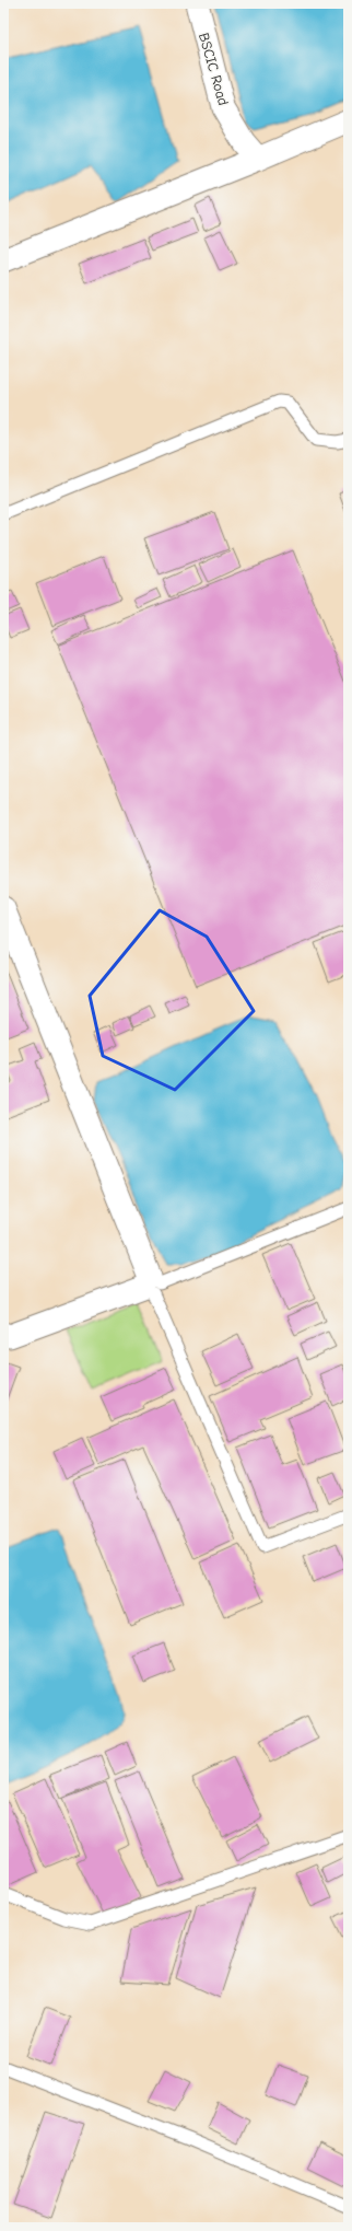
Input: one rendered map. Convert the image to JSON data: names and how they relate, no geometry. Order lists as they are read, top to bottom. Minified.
{"streets":{"street":["BSCIC Road"]}}
